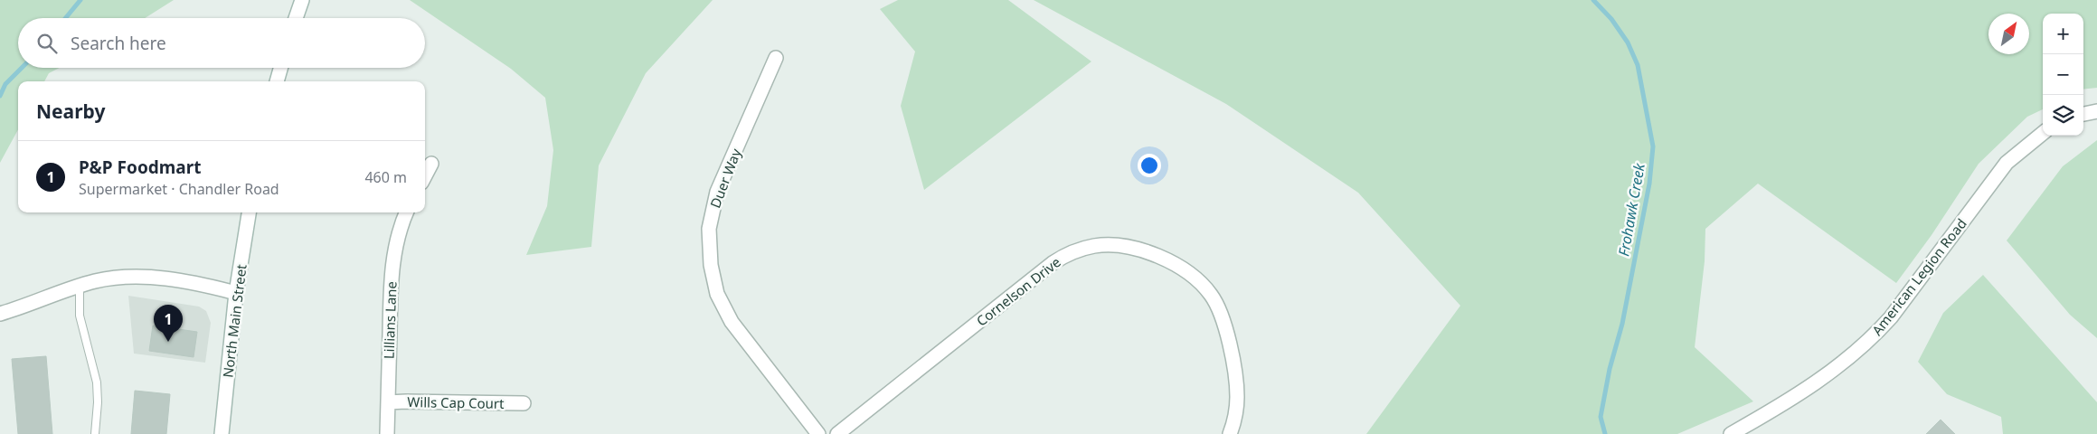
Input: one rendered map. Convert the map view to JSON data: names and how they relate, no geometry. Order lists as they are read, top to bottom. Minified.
{"streets":{"street":["Duer Way","American Legion Road","Cornelson Drive","Lillians Lane","North Main Street","Wills Cap Court"]},"crossings":[["Lillians Lane","Wills Cap Court"]],"water":["Frohawk Creek"],"north":"top right","page":{"map_buttons":["+","−"],"search":"Search here","heading":"Nearby","list":[{"mark":"1","name":"P&P Foodmart","note":"Supermarket · Chandler Road","value":"460 m"}],"pins":"1"}}
